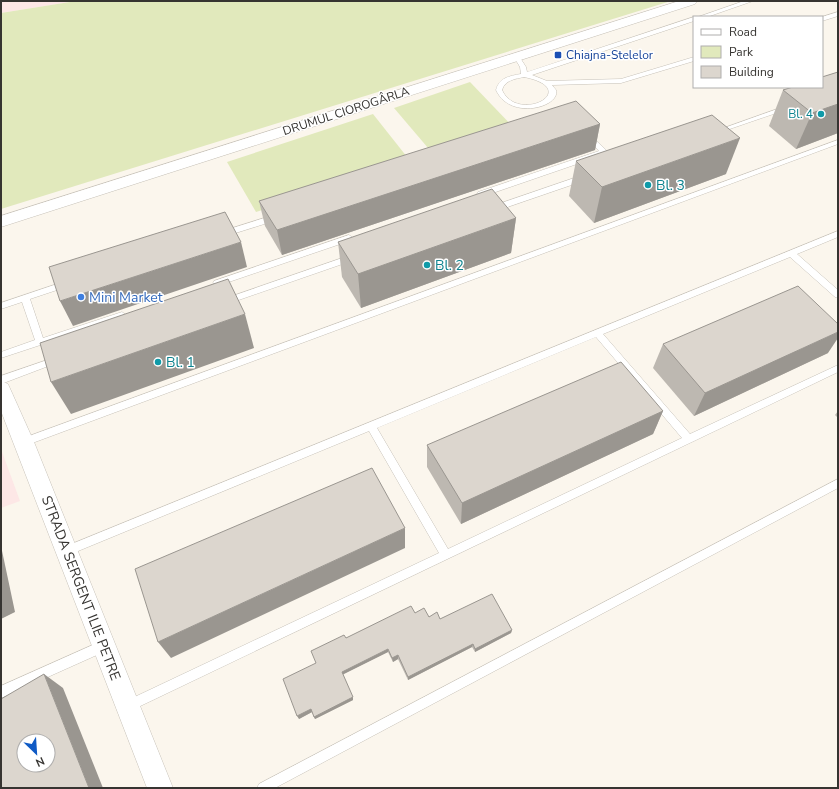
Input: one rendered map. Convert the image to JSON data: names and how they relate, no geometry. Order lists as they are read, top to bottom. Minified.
{"streets":{"street":["DRUMUL CIOROGÂRLA","STRADA SERGENT ILIE PETRE"]},"places":{"transit":["Chiajna-Stelelor"],"other":["Bl. 4","Bl. 3","Bl. 2","Mini Market","Bl. 1"]},"legend":["Road","Park","Building"],"north":"bottom right"}
